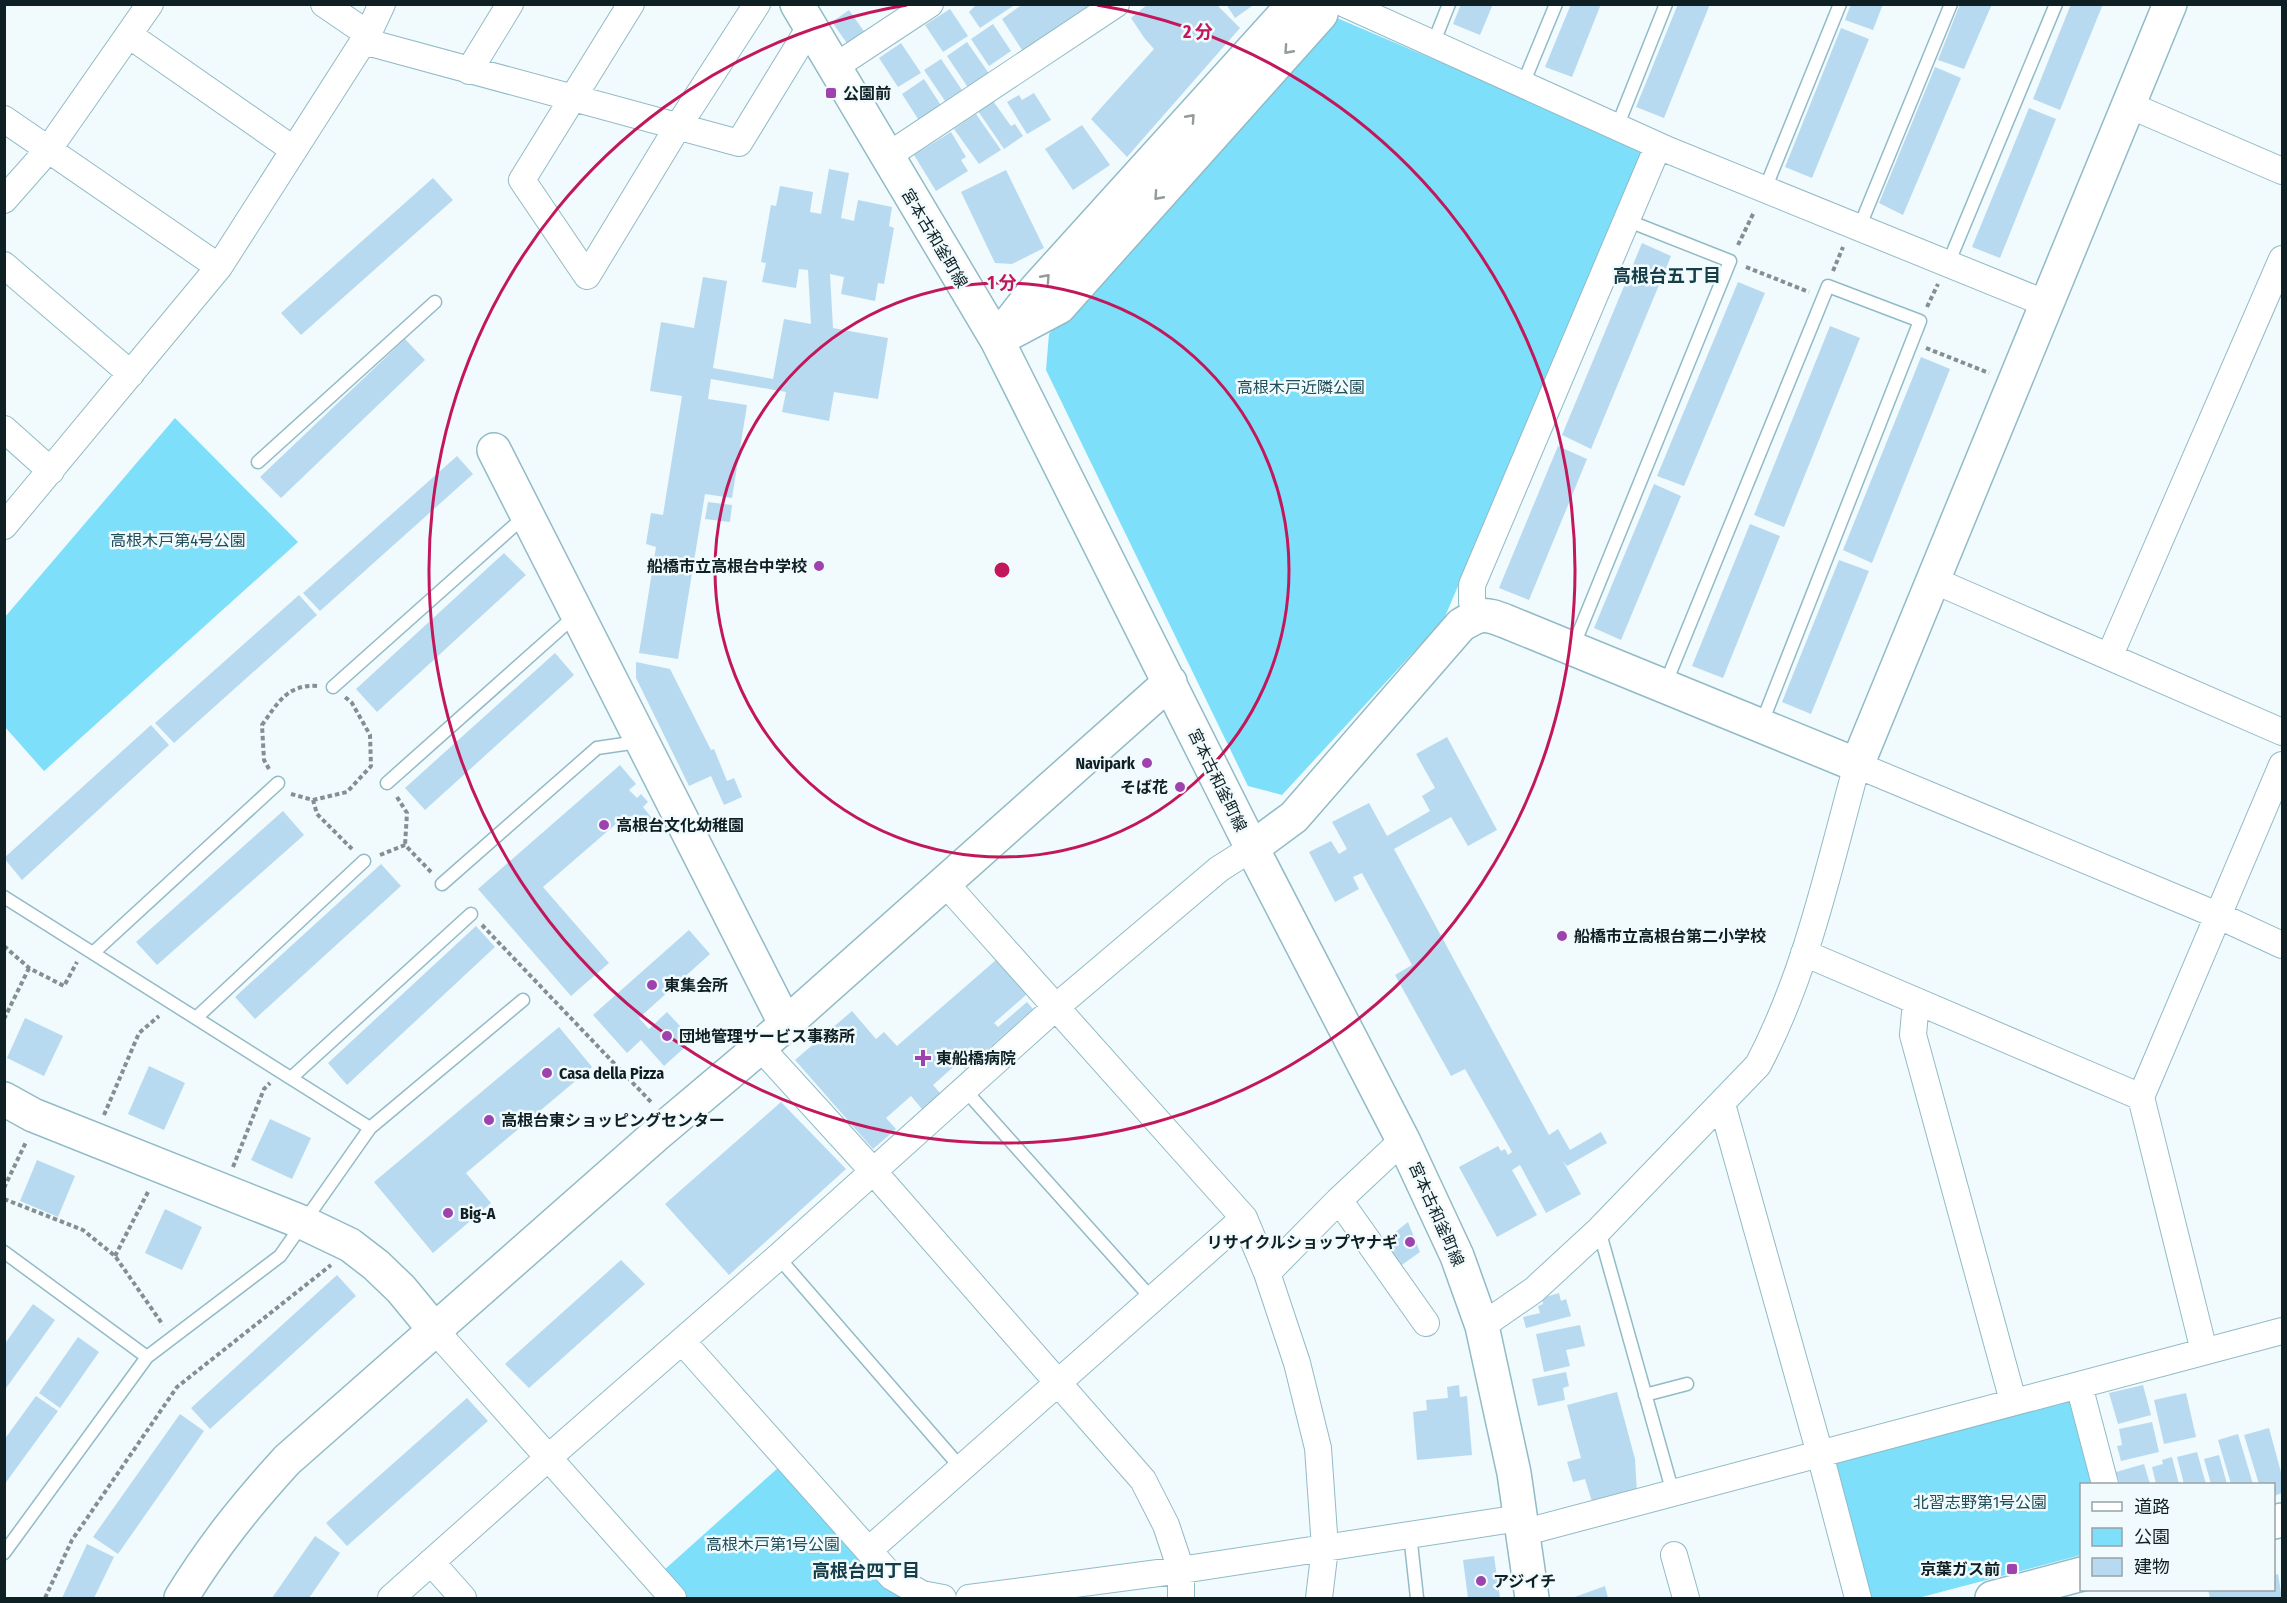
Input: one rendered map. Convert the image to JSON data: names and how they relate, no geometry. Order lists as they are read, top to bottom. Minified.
{"streets":{"street":["宮本古和釜町線"]},"districts":["高根台五丁目","高根台四丁目"],"parks":["高根木戸近隣公園","高根木戸第4号公園","北習志野第1号公園","高根木戸第1号公園"],"places":{"transit":["公園前","京葉ガス前"],"other":["船橋市立高根台中学校","Navipark","そば花","高根台文化幼稚園","船橋市立高根台第二小学校","東集会所","団地管理サービス事務所","Casa della Pizza","高根台東ショッピングセンター","Big-A","リサイクルショップヤナギ","アジイチ"],"health":["東船橋病院"]},"legend":["道路","公園","建物"],"rings":["2 分","1 分"]}
